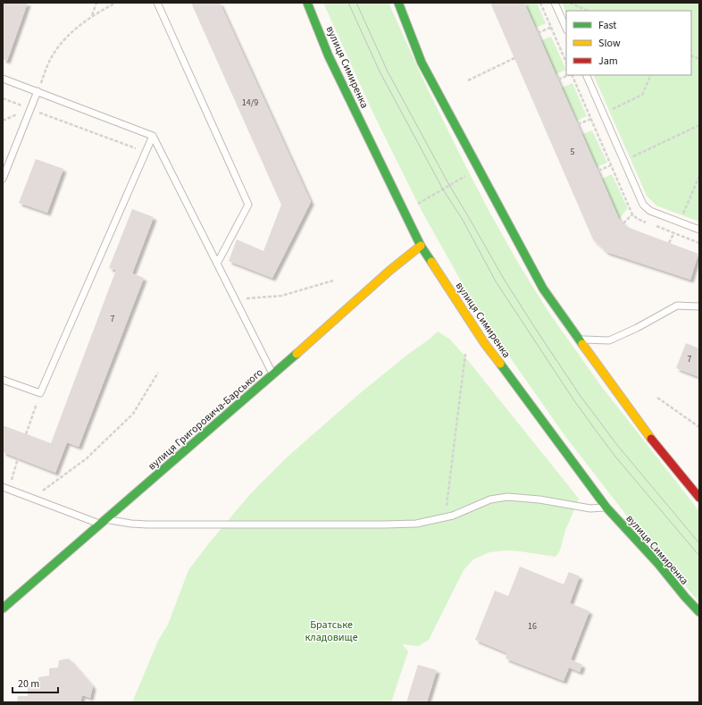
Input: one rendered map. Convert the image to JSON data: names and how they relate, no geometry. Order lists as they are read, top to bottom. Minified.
{"streets":{"street":["вулиця Симиренка","вулиця Григоровича-Барського"]},"crossings":[["вулиця Симиренка","вулиця Григоровича-Барського"]],"parks":["Братське кладовище"],"house_numbers":["14/9","5","7","7","16"],"legend":["Fast","Slow","Jam"],"scale_bar":"20 m"}
